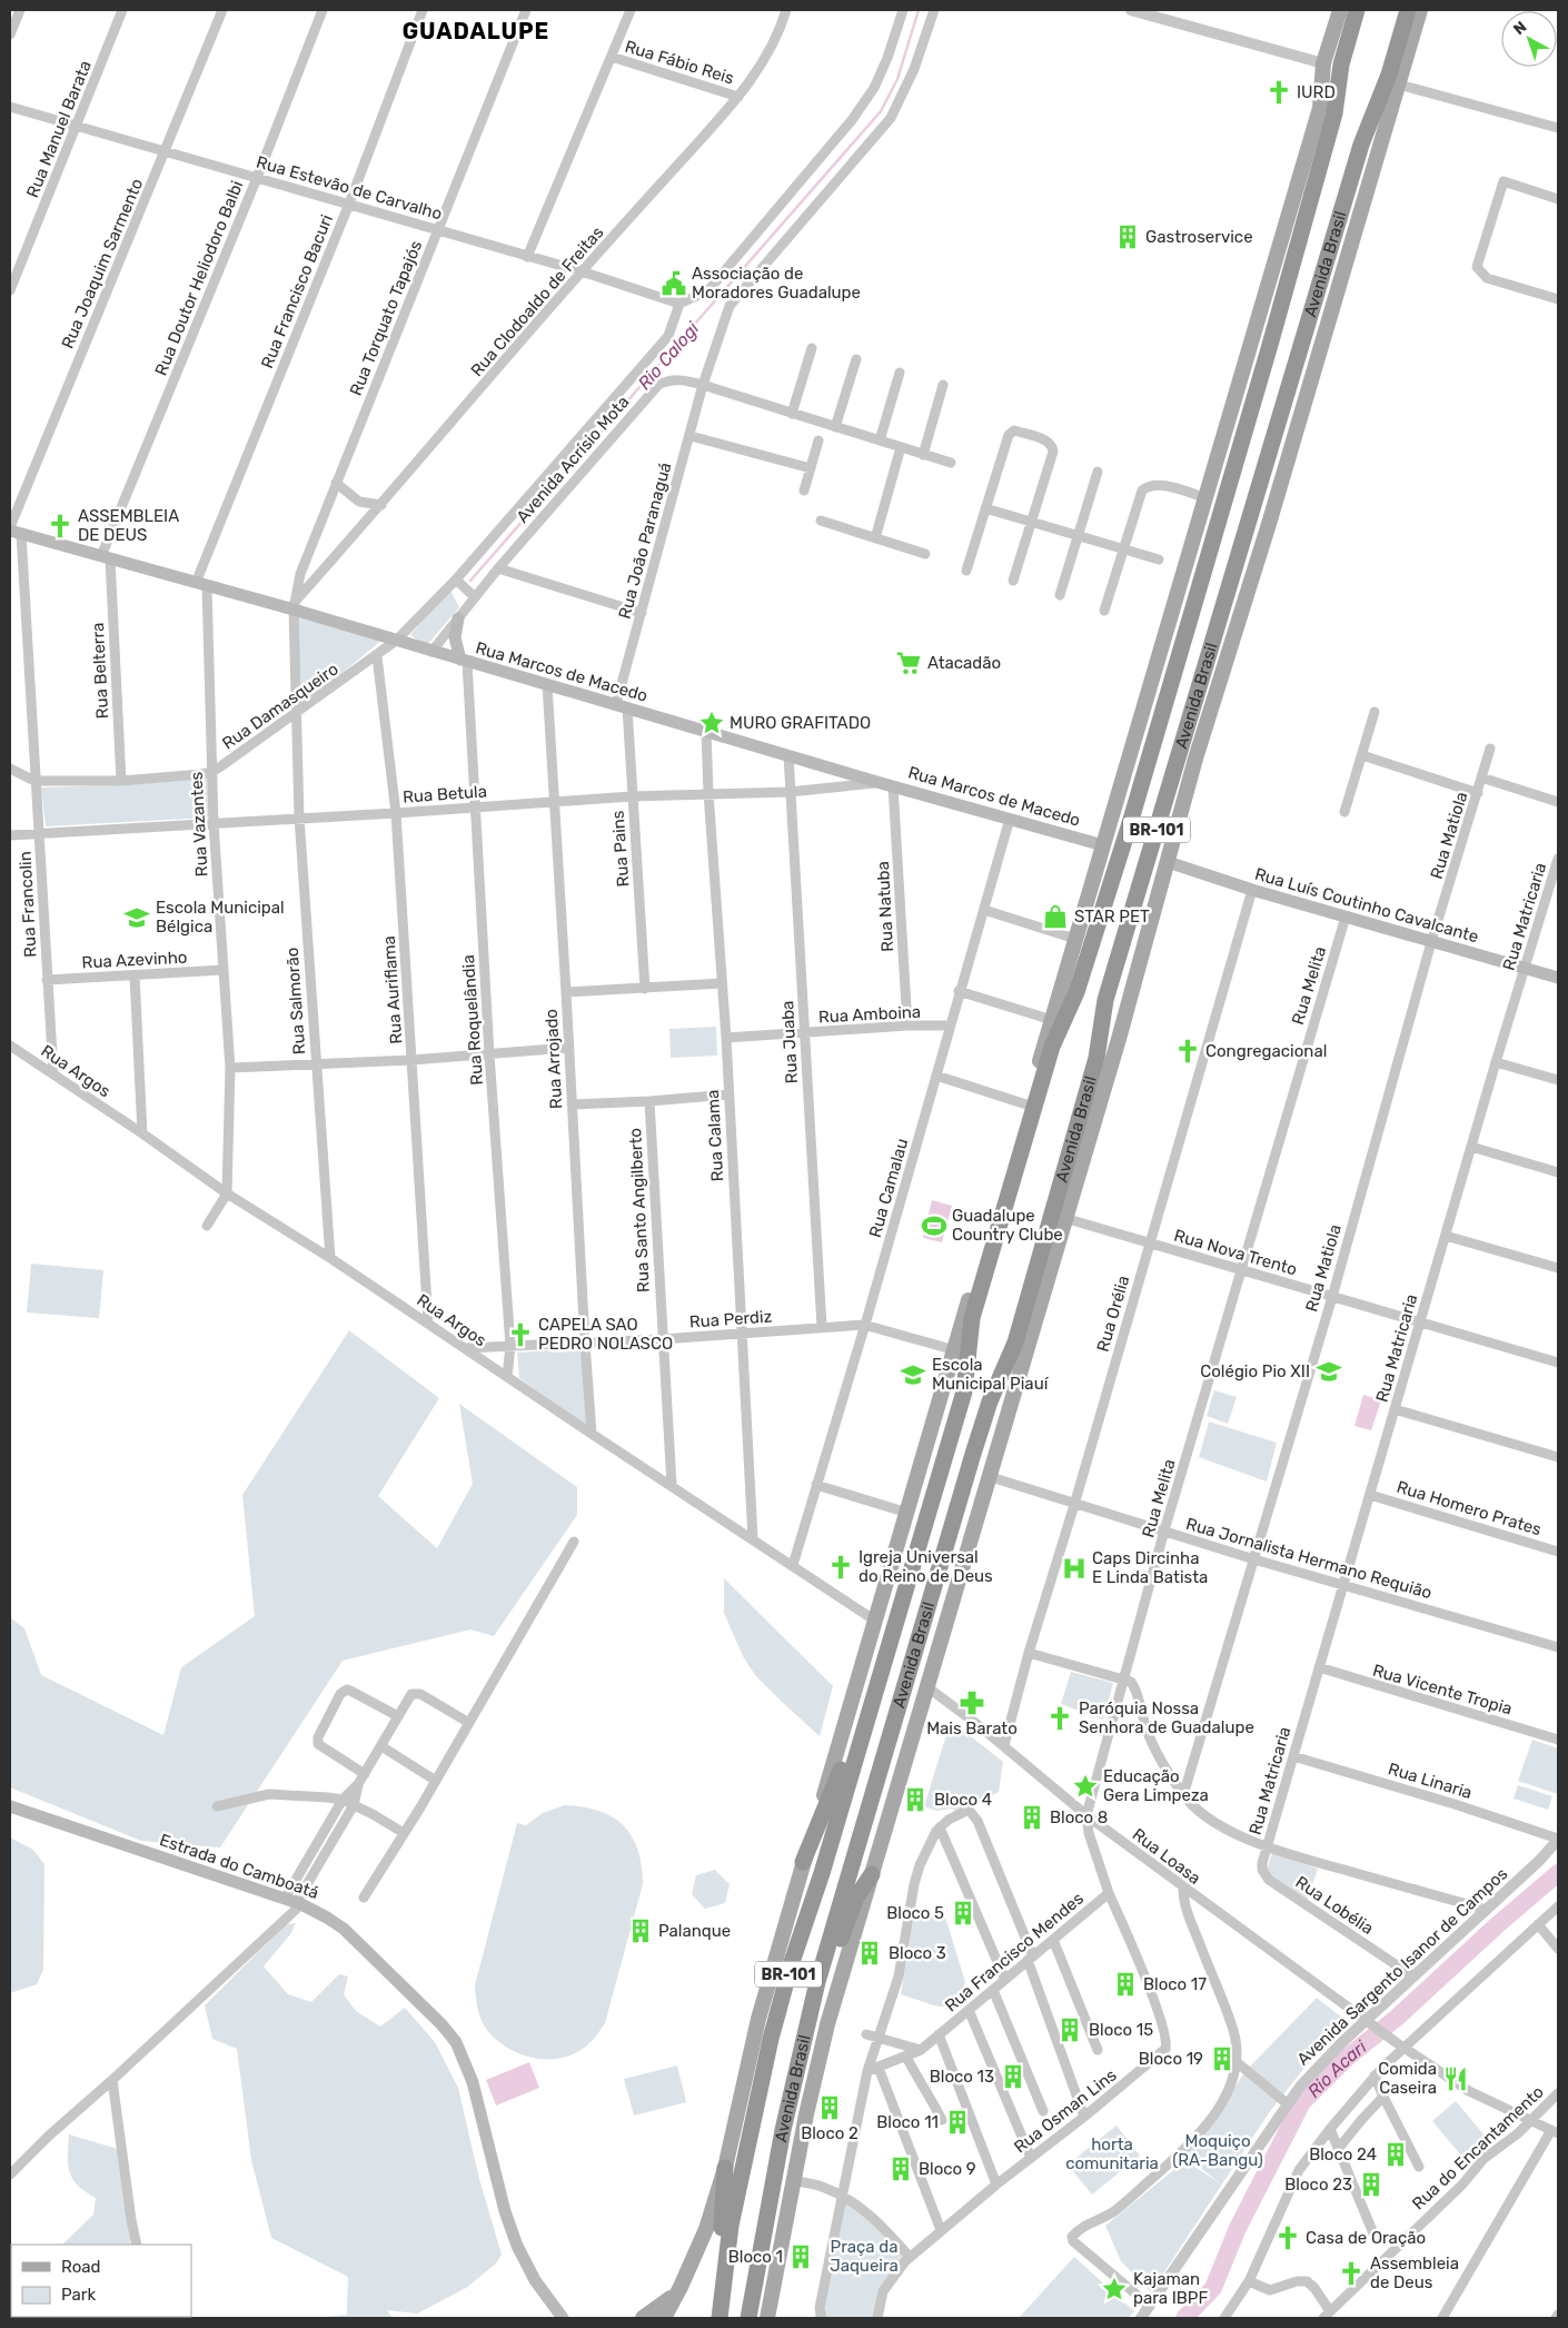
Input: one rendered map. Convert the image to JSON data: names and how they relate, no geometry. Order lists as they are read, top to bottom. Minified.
{"streets":{"highway":["Avenida Brasil","BR-101"],"main road":["Rua Marcos de Macedo","Rua Luís Coutinho Cavalcante","Estrada do Camboatá"],"street":["Rua Fábio Reis","Rua Manuel Barata","Rua Estevão de Carvalho","Rua Joaquim Sarmento","Rua Doutor Heliodoro Balbi","Rua Francisco Bacuri","Rua Clodoaldo de Freitas","Rua Torquato Tapajós","Avenida Acrísio Mota","Rua João Paranaguá","Rua Belterra","Rua Damasqueiro","Rua Betula","Rua Vazantes","Rua Matiola","Rua Pains","Rua Francolin","Rua Natuba","Rua Matricaria","Rua Azevinho","Rua Melita","Rua Auriflama","Rua Salmorão","Rua Amboina","Rua Roquelândia","Rua Juaba","Rua Arrojado","Rua Argos","Rua Calama","Rua Camalau","Rua Santo Angilberto","Rua Nova Trento","Rua Orélia","Rua Perdiz","Rua Homero Prates","Rua Jornalista Hermano Requião","Rua Vicente Tropia","Rua Linaria","Rua Loasa","Rua Lobélia","Rua Francisco Mendes","Avenida Sargento Isanor de Campos","Rua Osman Lins","Rua do Encantamento"]},"crossings":[["Rua Fábio Reis","Rua Clodoaldo de Freitas"],["Rua Manuel Barata","Rua Estevão de Carvalho"],["Rua Estevão de Carvalho","Rua Joaquim Sarmento"],["Rua Estevão de Carvalho","Rua Doutor Heliodoro Balbi"],["Rua Estevão de Carvalho","Rua Francisco Bacuri"],["Rua Estevão de Carvalho","Rua Clodoaldo de Freitas"],["Rua Estevão de Carvalho","Rua Torquato Tapajós"],["Rua Estevão de Carvalho","Avenida Acrísio Mota"],["Rua Joaquim Sarmento","Rua Marcos de Macedo"],["Rua Joaquim Sarmento","Rua Francolin"],["Avenida Brasil","Rua Luís Coutinho Cavalcante"],["Avenida Brasil","Rua Nova Trento"],["Avenida Brasil","Rua Jornalista Hermano Requião"],["Avenida Brasil","Rua Loasa"],["Rua Doutor Heliodoro Balbi","Rua Belterra"],["Rua Doutor Heliodoro Balbi","Rua Marcos de Macedo"],["Rua Francisco Bacuri","Rua Marcos de Macedo"],["Rua Francisco Bacuri","Rua Vazantes"],["Rua Clodoaldo de Freitas","Rua Torquato Tapajós"],["Rua Clodoaldo de Freitas","Rua Marcos de Macedo"],["Rua Clodoaldo de Freitas","Rua Salmorão"],["Rua Torquato Tapajós","Rua Marcos de Macedo"],["Rua Torquato Tapajós","Rua Salmorão"],["Avenida Acrísio Mota","Rua João Paranaguá"],["Avenida Acrísio Mota","Rua Marcos de Macedo"],["Avenida Acrísio Mota","Rua Damasqueiro"],["Rua João Paranaguá","Rua Marcos de Macedo"],["Rua João Paranaguá","Rua Pains"],["Rua Belterra","Rua Marcos de Macedo"],["Rua Belterra","Rua Damasqueiro"],["Rua Marcos de Macedo","Rua Damasqueiro"],["Rua Marcos de Macedo","Rua Betula"],["Rua Marcos de Macedo","Rua Vazantes"],["Rua Marcos de Macedo","Rua Pains"],["Rua Marcos de Macedo","Rua Francolin"],["Rua Marcos de Macedo","Rua Natuba"],["Rua Marcos de Macedo","Rua Salmorão"],["Rua Marcos de Macedo","Rua Roquelândia"],["Rua Marcos de Macedo","Rua Juaba"],["Rua Marcos de Macedo","Rua Arrojado"],["Rua Marcos de Macedo","Rua Calama"],["Rua Marcos de Macedo","Rua Camalau"],["Rua Damasqueiro","Rua Vazantes"],["Rua Damasqueiro","Rua Francolin"],["Rua Damasqueiro","Rua Auriflama"],["Rua Damasqueiro","Rua Salmorão"],["Rua Betula","Rua Vazantes"],["Rua Betula","Rua Pains"],["Rua Betula","Rua Francolin"],["Rua Betula","Rua Natuba"],["Rua Betula","Rua Auriflama"],["Rua Betula","Rua Salmorão"],["Rua Betula","Rua Roquelândia"],["Rua Betula","Rua Juaba"],["Rua Betula","Rua Arrojado"],["Rua Betula","Rua Calama"],["Rua Vazantes","Rua Azevinho"],["Rua Vazantes","Rua Argos"],["Rua Matiola","Rua Luís Coutinho Cavalcante"],["Rua Matiola","Rua Nova Trento"],["Rua Matiola","Rua Jornalista Hermano Requião"],["Rua Francolin","Rua Azevinho"],["Rua Francolin","Rua Argos"],["Rua Luís Coutinho Cavalcante","Rua Matricaria"],["Rua Luís Coutinho Cavalcante","Rua Melita"],["Rua Luís Coutinho Cavalcante","Rua Orélia"],["Rua Natuba","Rua Amboina"],["Rua Matricaria","Rua Nova Trento"],["Rua Matricaria","Rua Homero Prates"],["Rua Matricaria","Rua Jornalista Hermano Requião"],["Rua Matricaria","Rua Vicente Tropia"],["Rua Matricaria","Rua Linaria"],["Rua Matricaria","Rua Lobélia"],["Rua Melita","Rua Nova Trento"],["Rua Melita","Rua Jornalista Hermano Requião"],["Rua Melita","Rua Loasa"],["Rua Melita","Rua Francisco Mendes"],["Rua Auriflama","Rua Argos"],["Rua Salmorão","Rua Argos"],["Rua Amboina","Rua Juaba"],["Rua Amboina","Rua Calama"],["Rua Amboina","Rua Camalau"],["Rua Roquelândia","Rua Argos"],["Rua Roquelândia","Rua Perdiz"],["Rua Juaba","Rua Perdiz"],["Rua Arrojado","Rua Argos"],["Rua Arrojado","Rua Perdiz"],["Rua Argos","Rua Calama"],["Rua Argos","Rua Camalau"],["Rua Argos","Rua Santo Angilberto"],["Rua Argos","Rua Perdiz"],["Rua Calama","Rua Perdiz"],["Rua Camalau","Rua Perdiz"],["Rua Santo Angilberto","Rua Perdiz"],["Rua Nova Trento","Rua Orélia"],["Rua Orélia","Rua Jornalista Hermano Requião"],["Rua Orélia","Rua Loasa"],["Rua Linaria","Avenida Sargento Isanor de Campos"],["Rua Loasa","Rua Francisco Mendes"],["Rua Loasa","Avenida Sargento Isanor de Campos"],["Rua Loasa","Rua do Encantamento"],["Rua Lobélia","Avenida Sargento Isanor de Campos"],["Rua Francisco Mendes","Rua Osman Lins"]],"districts":["GUADALUPE"],"water":["Rio Calogi","Rio Acari"],"parks":["Moquiço (RA-Bangu)","horta comunitaria","Praça da Jaqueira"],"places":{"church":["IURD","ASSEMBLEIA DE DEUS","Congregacional","CAPELA SAO PEDRO NOLASCO","Igreja Universal do Reino de Deus","Paróquia Nossa Senhora de Guadalupe","Casa de Oração","Assembleia de Deus"],"building":["Gastroservice","Bloco 4","Bloco 8","Bloco 5","Palanque","Bloco 3","Bloco 17","Bloco 15","Bloco 19","Bloco 13","Bloco 2","Bloco 11","Bloco 24","Bloco 9","Bloco 23","Bloco 1"],"public building":["Associação de Moradores Guadalupe"],"supermarket":["Atacadão"],"place":["MURO GRAFITADO","Educação Gera Limpeza","Kajaman para IBPF"],"shop":["STAR PET"],"school or university":["Escola Municipal Bélgica","Colégio Pio XII","Escola Municipal Piauí"],"sports":["Guadalupe Country Clube"],"hospital":["Caps Dircinha E Linda Batista"],"pharmacy":["Mais Barato"],"restaurant":["Comida Caseira"]},"legend":["Road","Park"],"north":"top left"}
